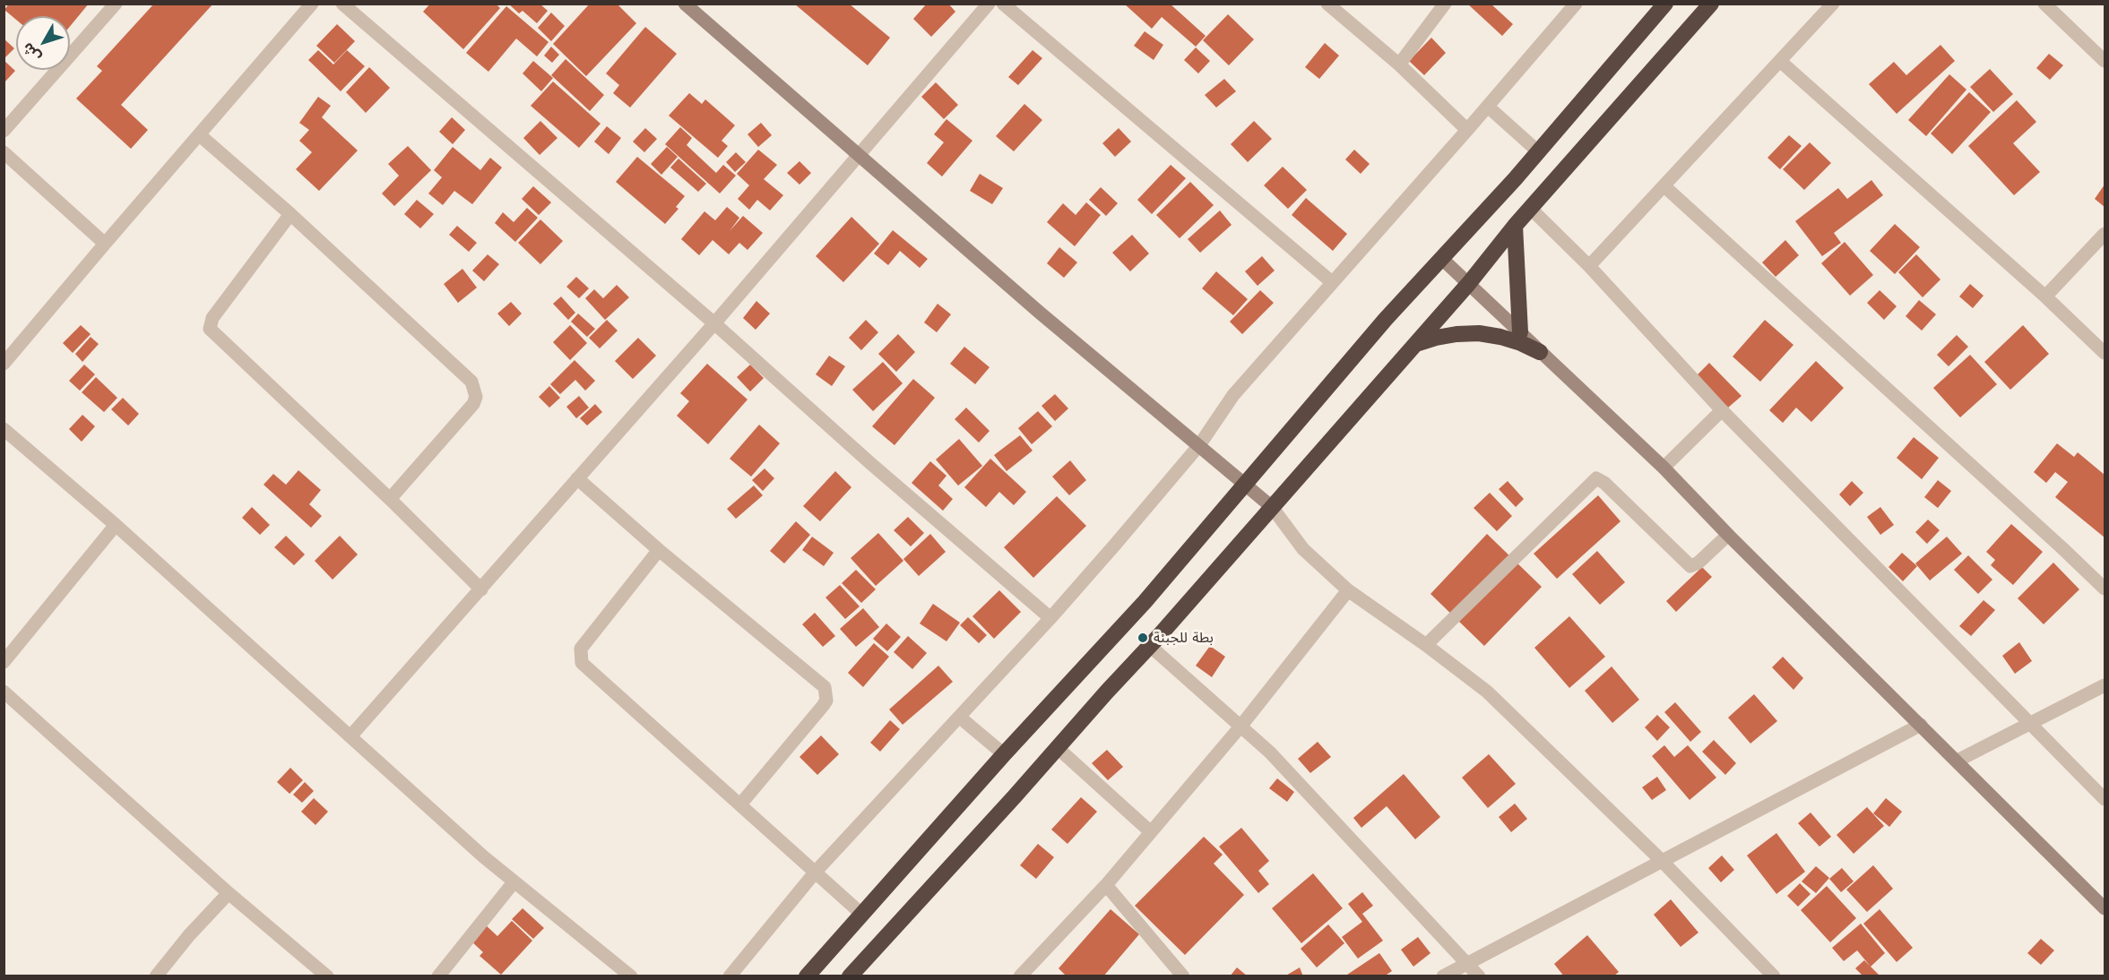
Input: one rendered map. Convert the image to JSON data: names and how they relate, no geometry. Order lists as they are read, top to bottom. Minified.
{"places":["بطة للجبنة"],"north":"bottom left"}
